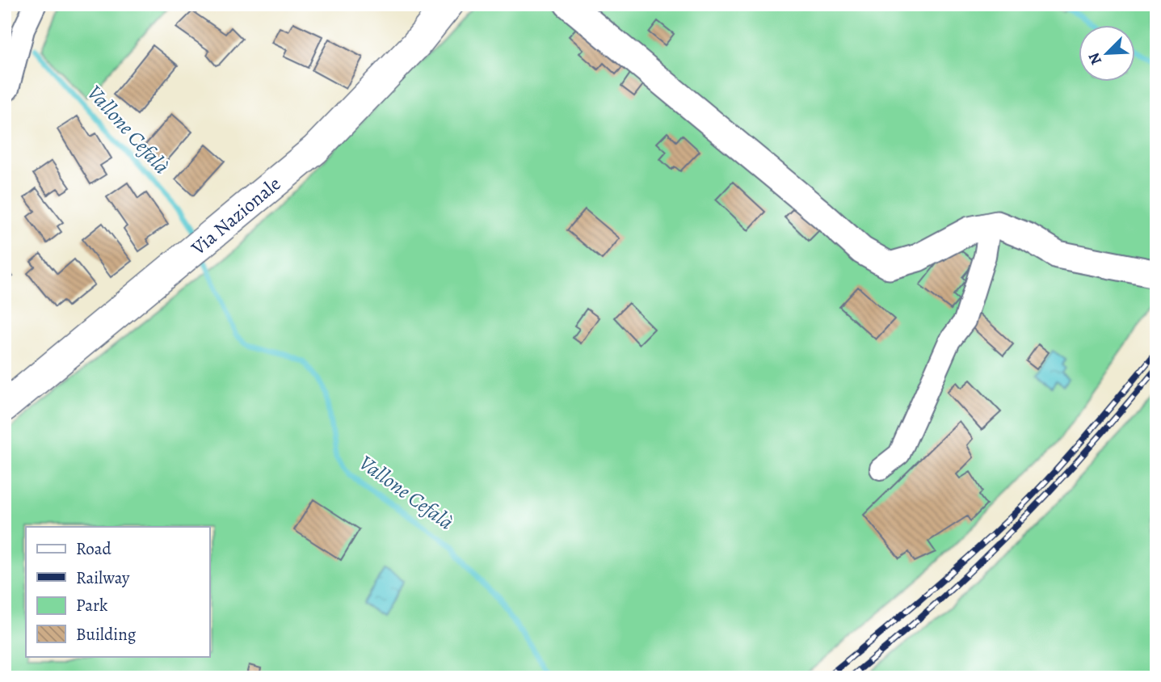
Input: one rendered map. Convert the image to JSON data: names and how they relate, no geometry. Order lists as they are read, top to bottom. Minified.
{"streets":{"main road":["Via Nazionale"]},"water":["Vallone Cefalà"],"legend":["Road","Railway","Park","Building"],"north":"bottom left"}
